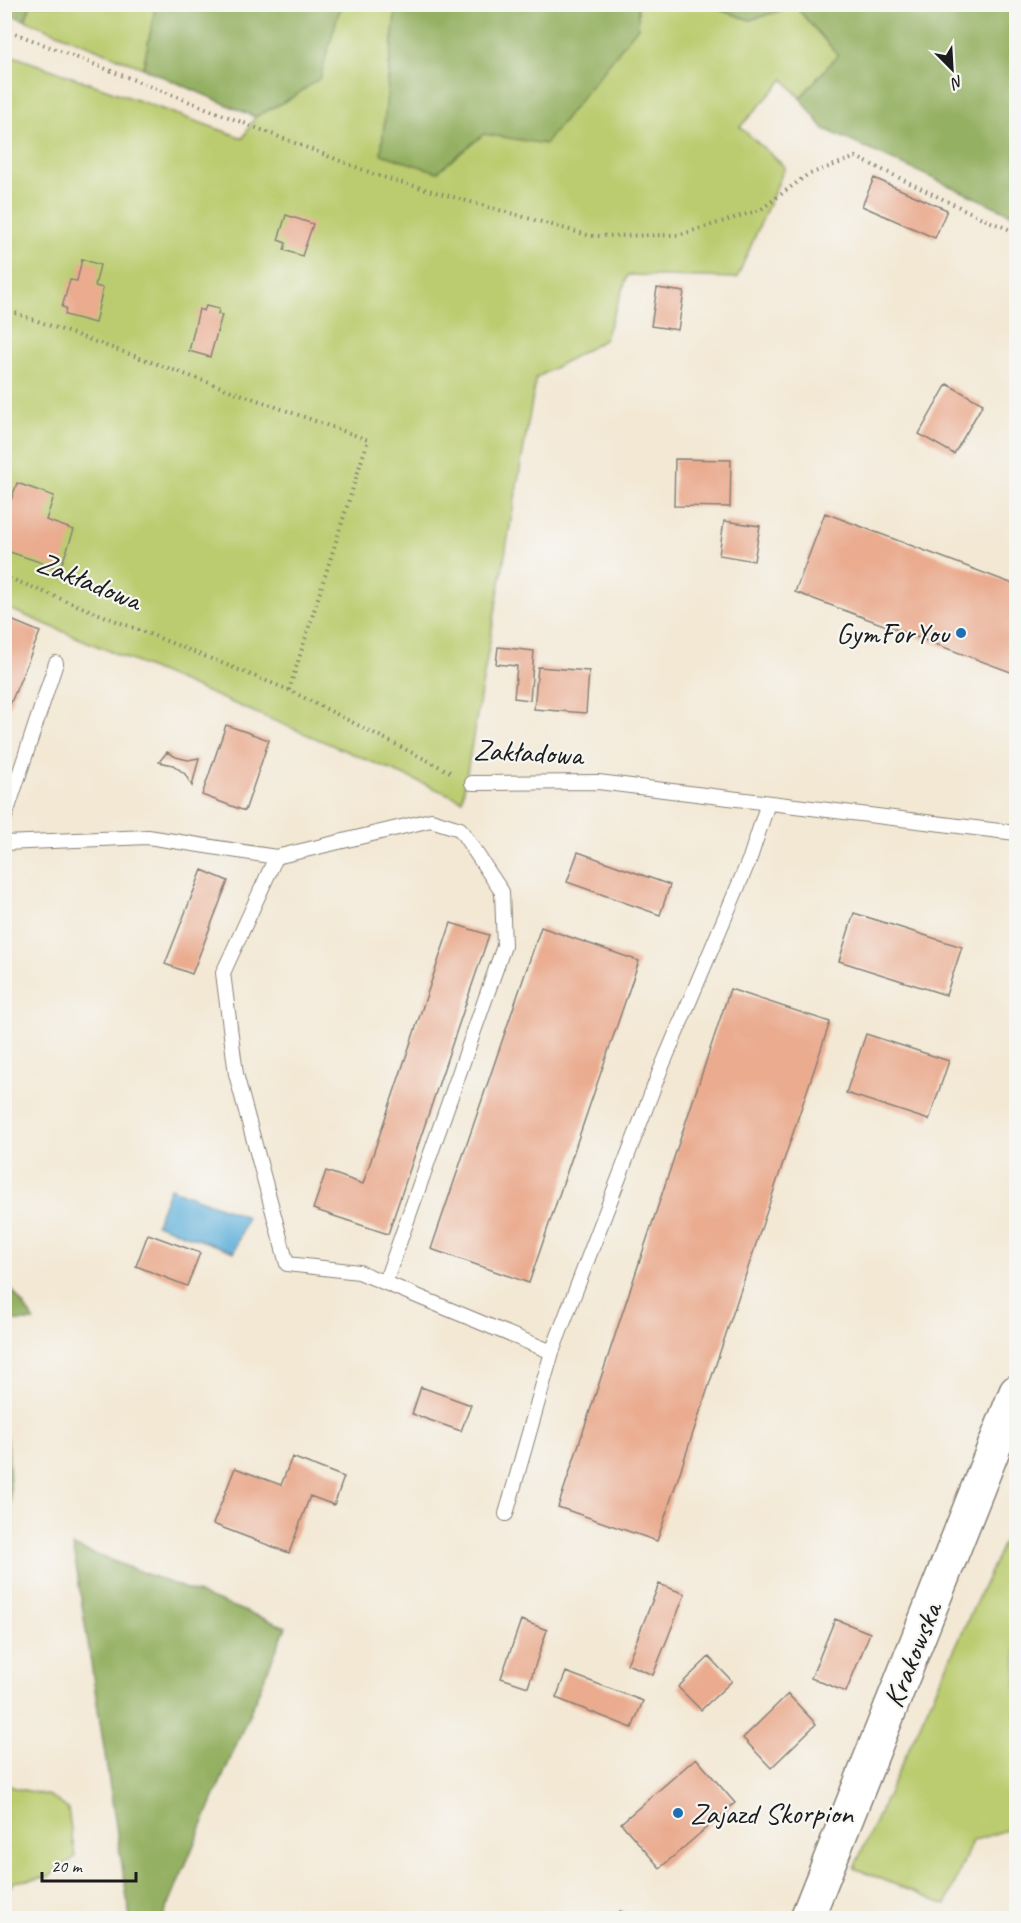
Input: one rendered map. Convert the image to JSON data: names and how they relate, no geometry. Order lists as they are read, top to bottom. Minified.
{"streets":{"street":["Krakowska"],"lane":["Zakładowa"]},"places":["GymForYou","Zajazd Skorpion"],"scale_bar":"20 m","north":"bottom right"}
